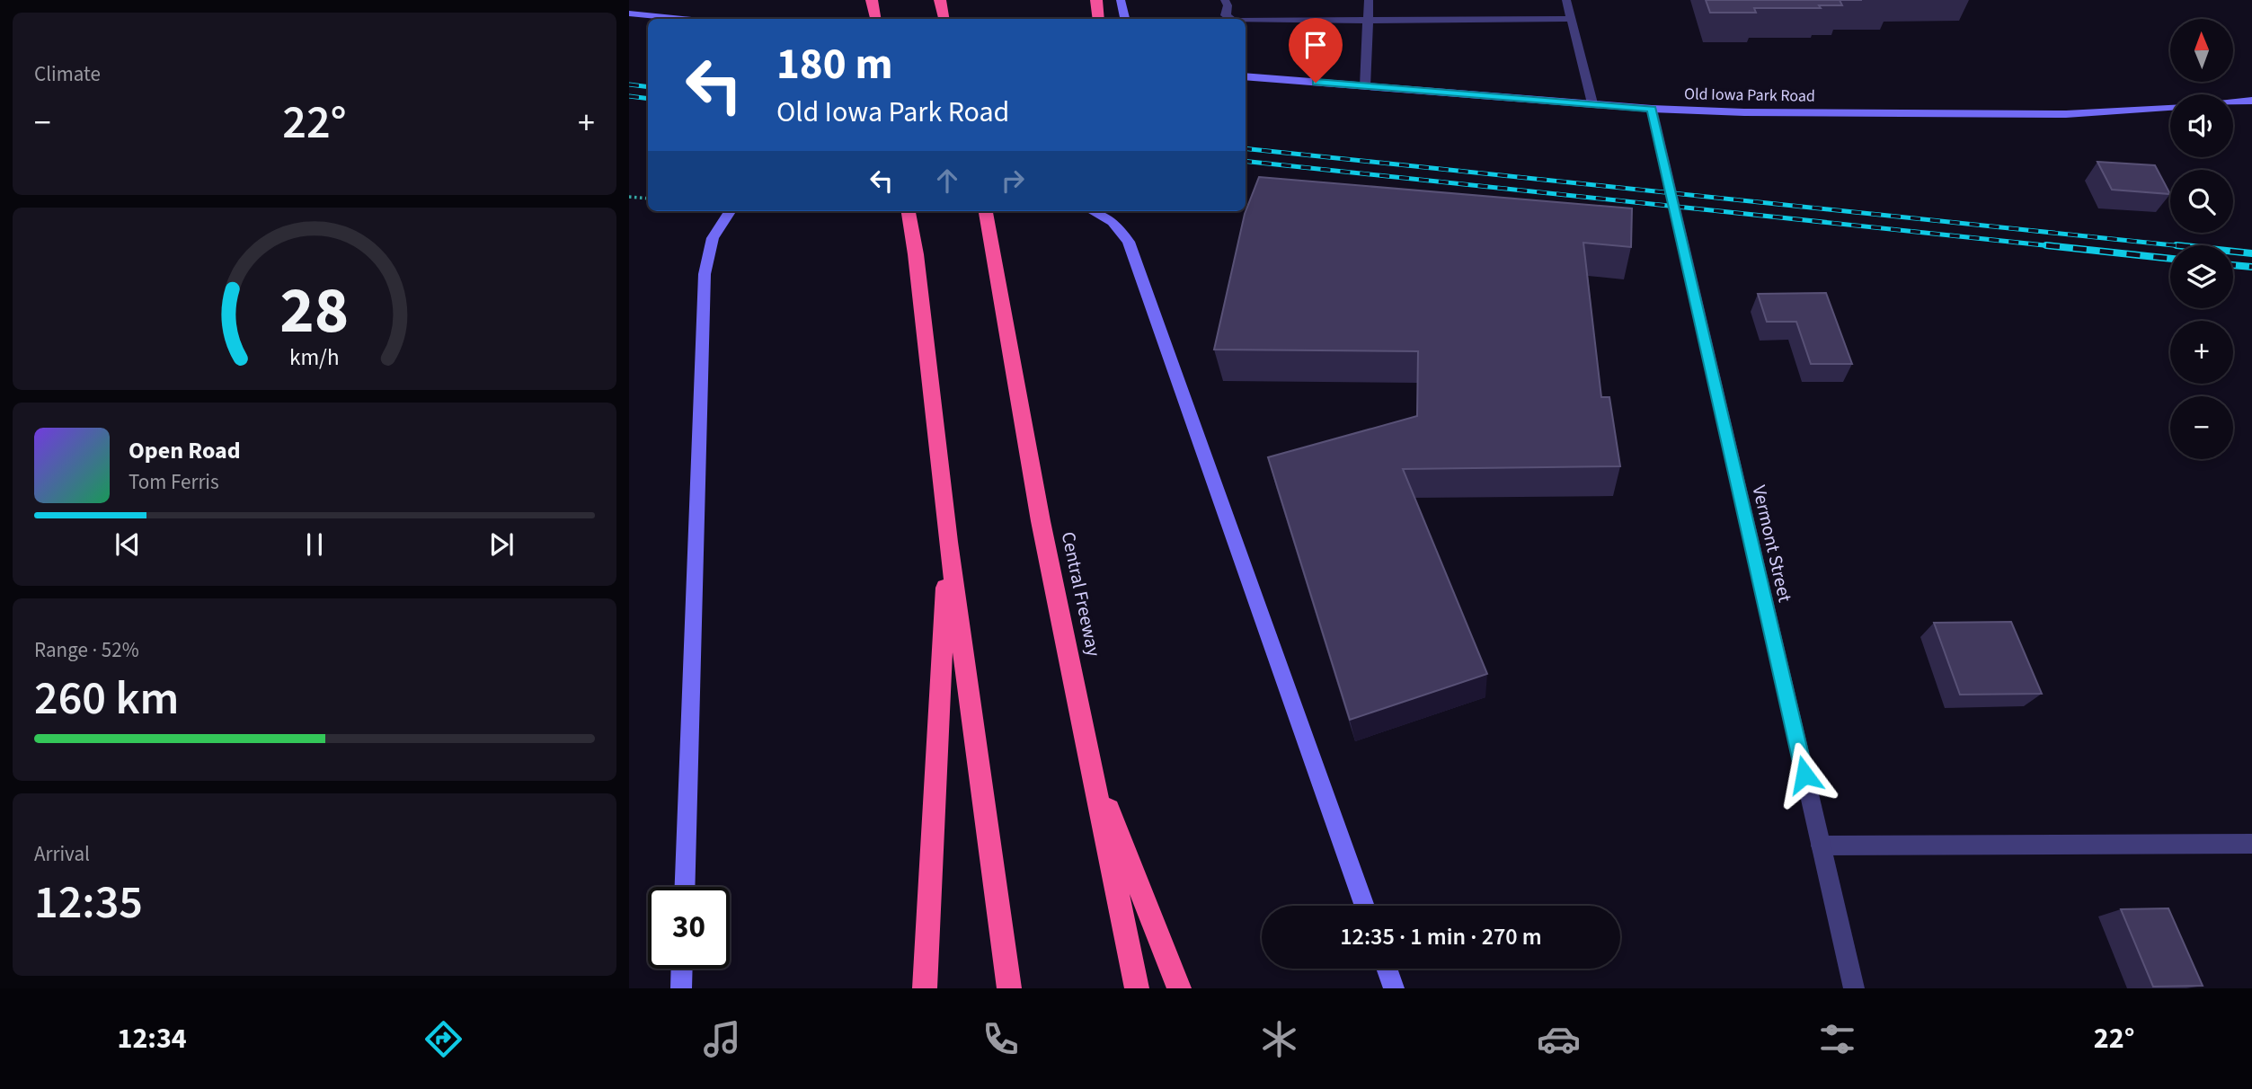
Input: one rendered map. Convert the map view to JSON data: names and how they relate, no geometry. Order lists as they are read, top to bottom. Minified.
{"streets":{"highway":["Central Freeway"],"main road":["Old Iowa Park Road"],"street":["Vermont Street"]},"crossings":[["Old Iowa Park Road","Vermont Street"]],"north":"top","page":{"tile":["Climate",["Range · 52%","260 km"],["Arrival","12:35"]],"map_buttons":["+","−"],"turn":["180 m","Old Iowa Park Road"],"heat":["−","22°","+"],"song":["Open Road","Tom Ferris"],"limit":"30","trip":"12:35 · 1 min · 270 m","tabs":["12:34","22°"],"gauge":["28","km/h"]}}
